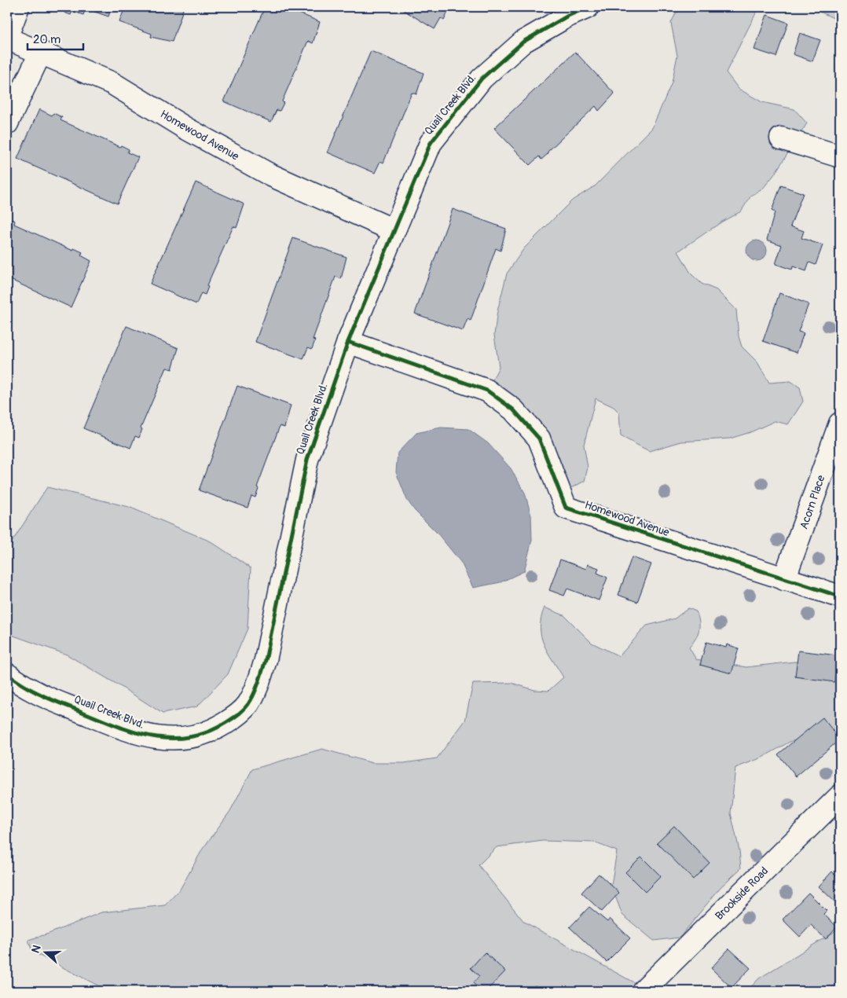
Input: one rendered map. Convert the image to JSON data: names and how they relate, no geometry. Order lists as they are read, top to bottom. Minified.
{"streets":{"street":["Quail Creek Blvd.","Homewood Avenue","Acorn Place","Brookside Road"]},"crossings":[["Quail Creek Blvd.","Homewood Avenue"],["Homewood Avenue","Acorn Place"]],"scale_bar":"20 m","north":"left"}
